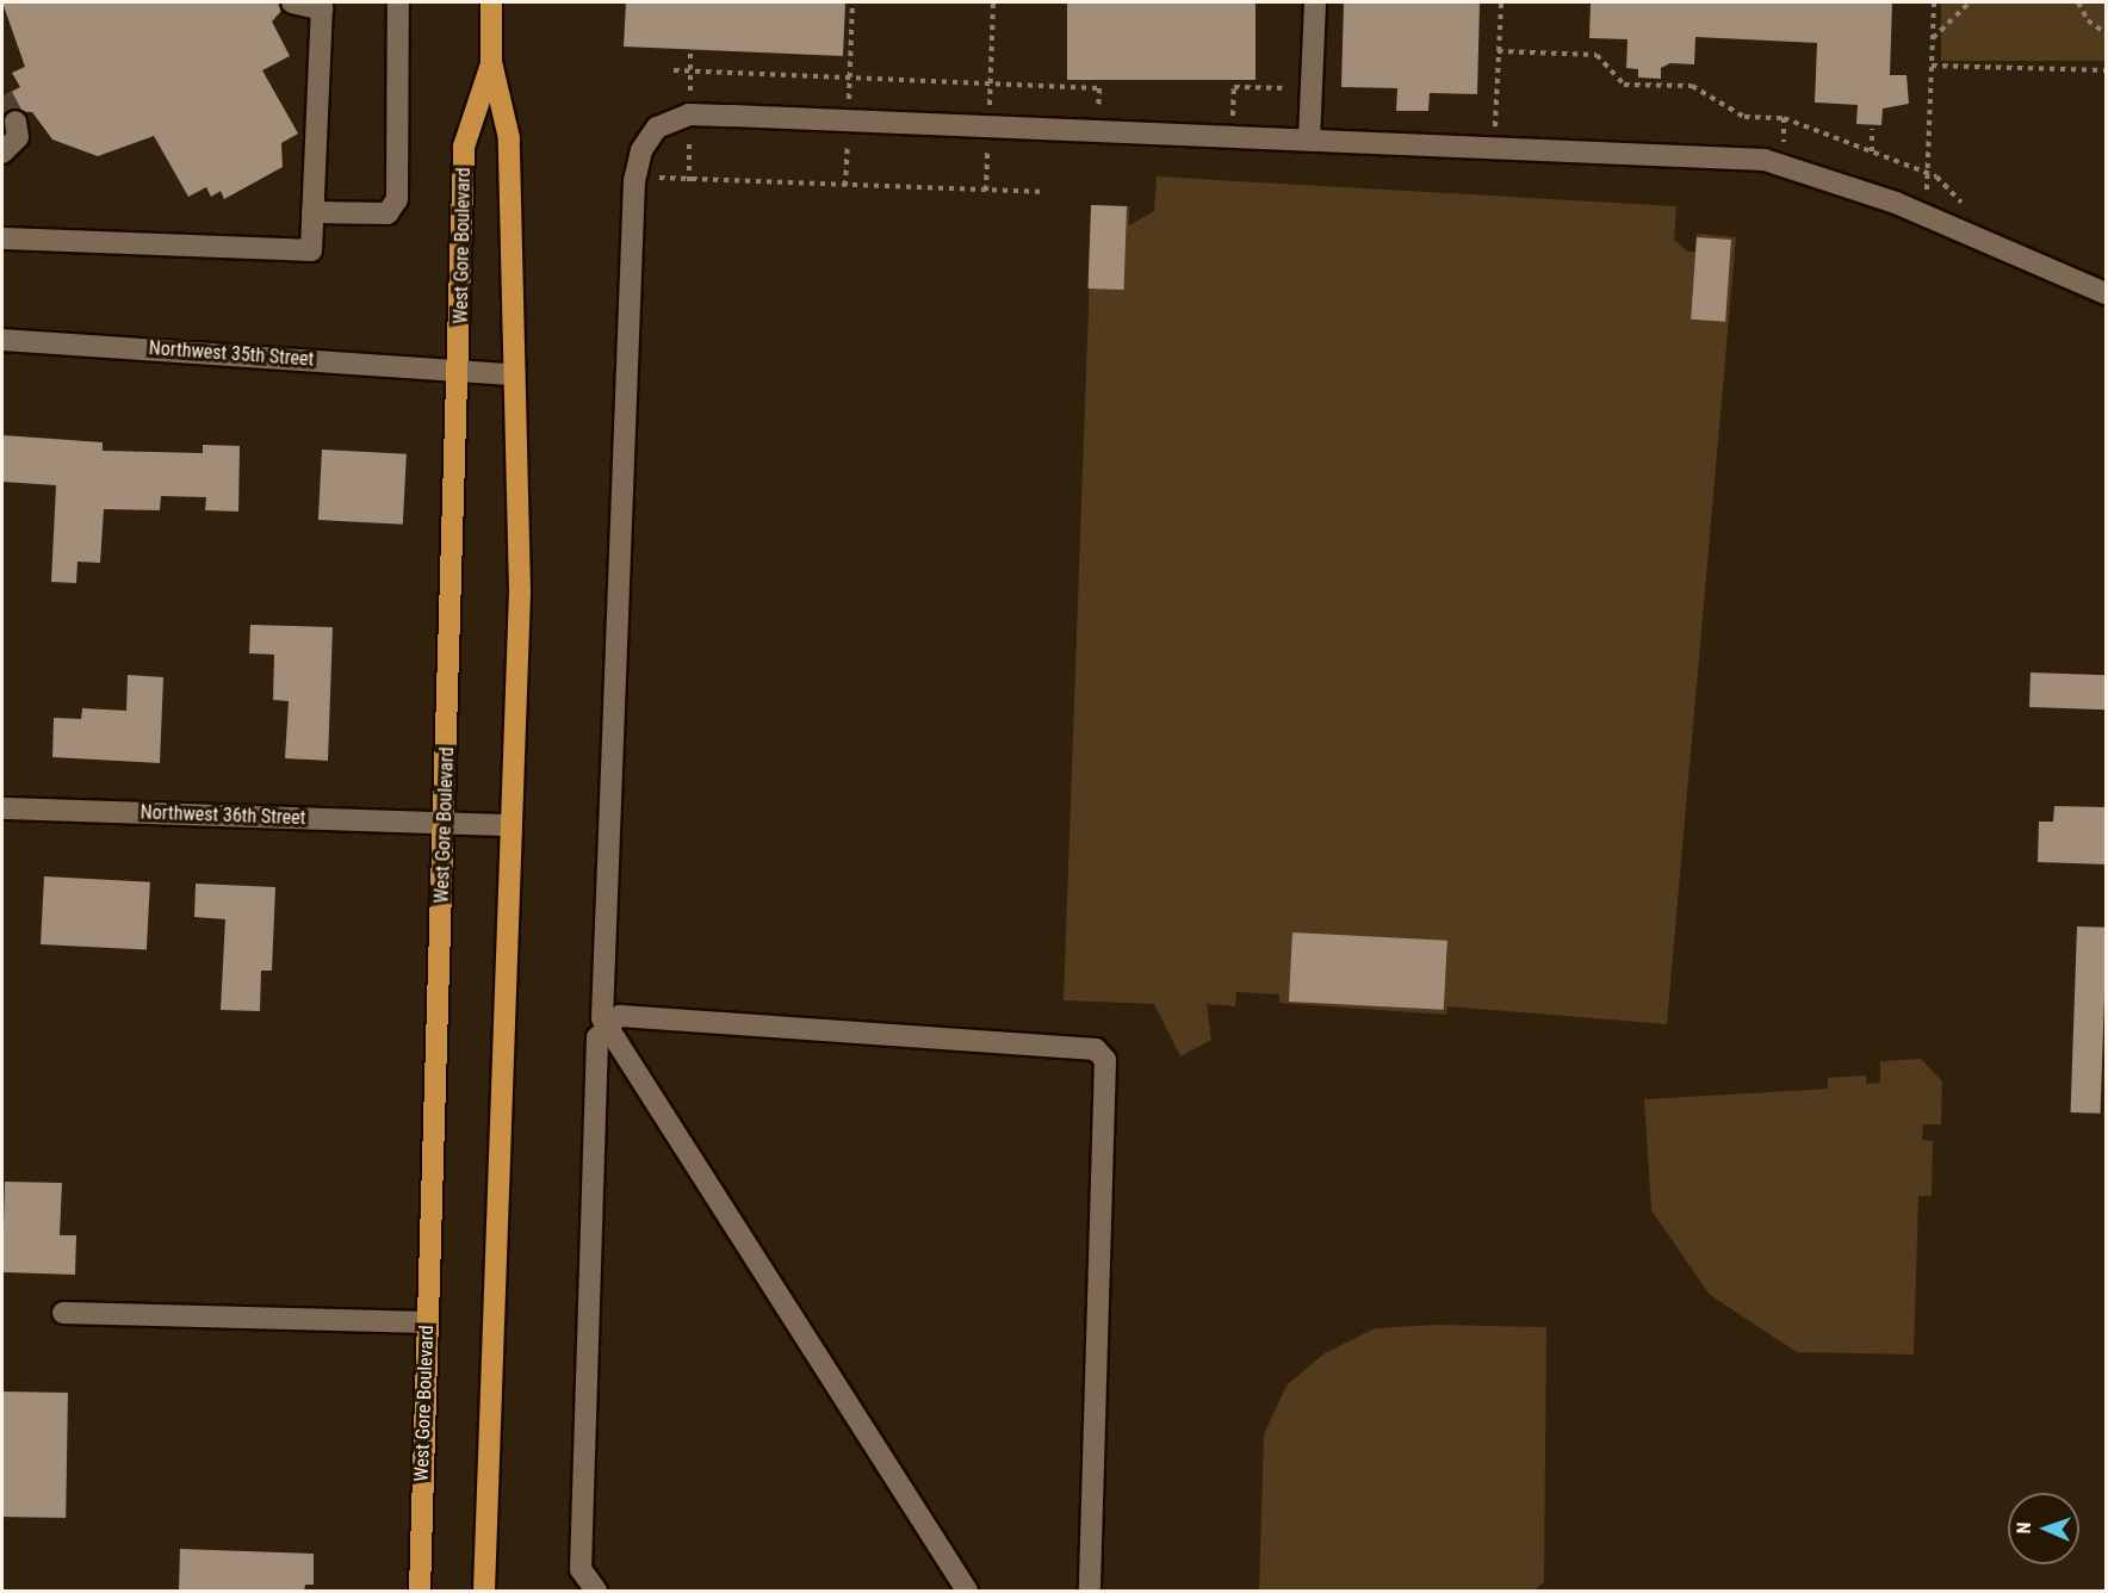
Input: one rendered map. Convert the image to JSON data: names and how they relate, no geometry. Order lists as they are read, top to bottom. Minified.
{"streets":{"main road":["West Gore Boulevard"],"street":["Northwest 35th Street","Northwest 36th Street"]},"crossings":[["West Gore Boulevard","Northwest 35th Street"],["West Gore Boulevard","Northwest 36th Street"]],"north":"left"}
